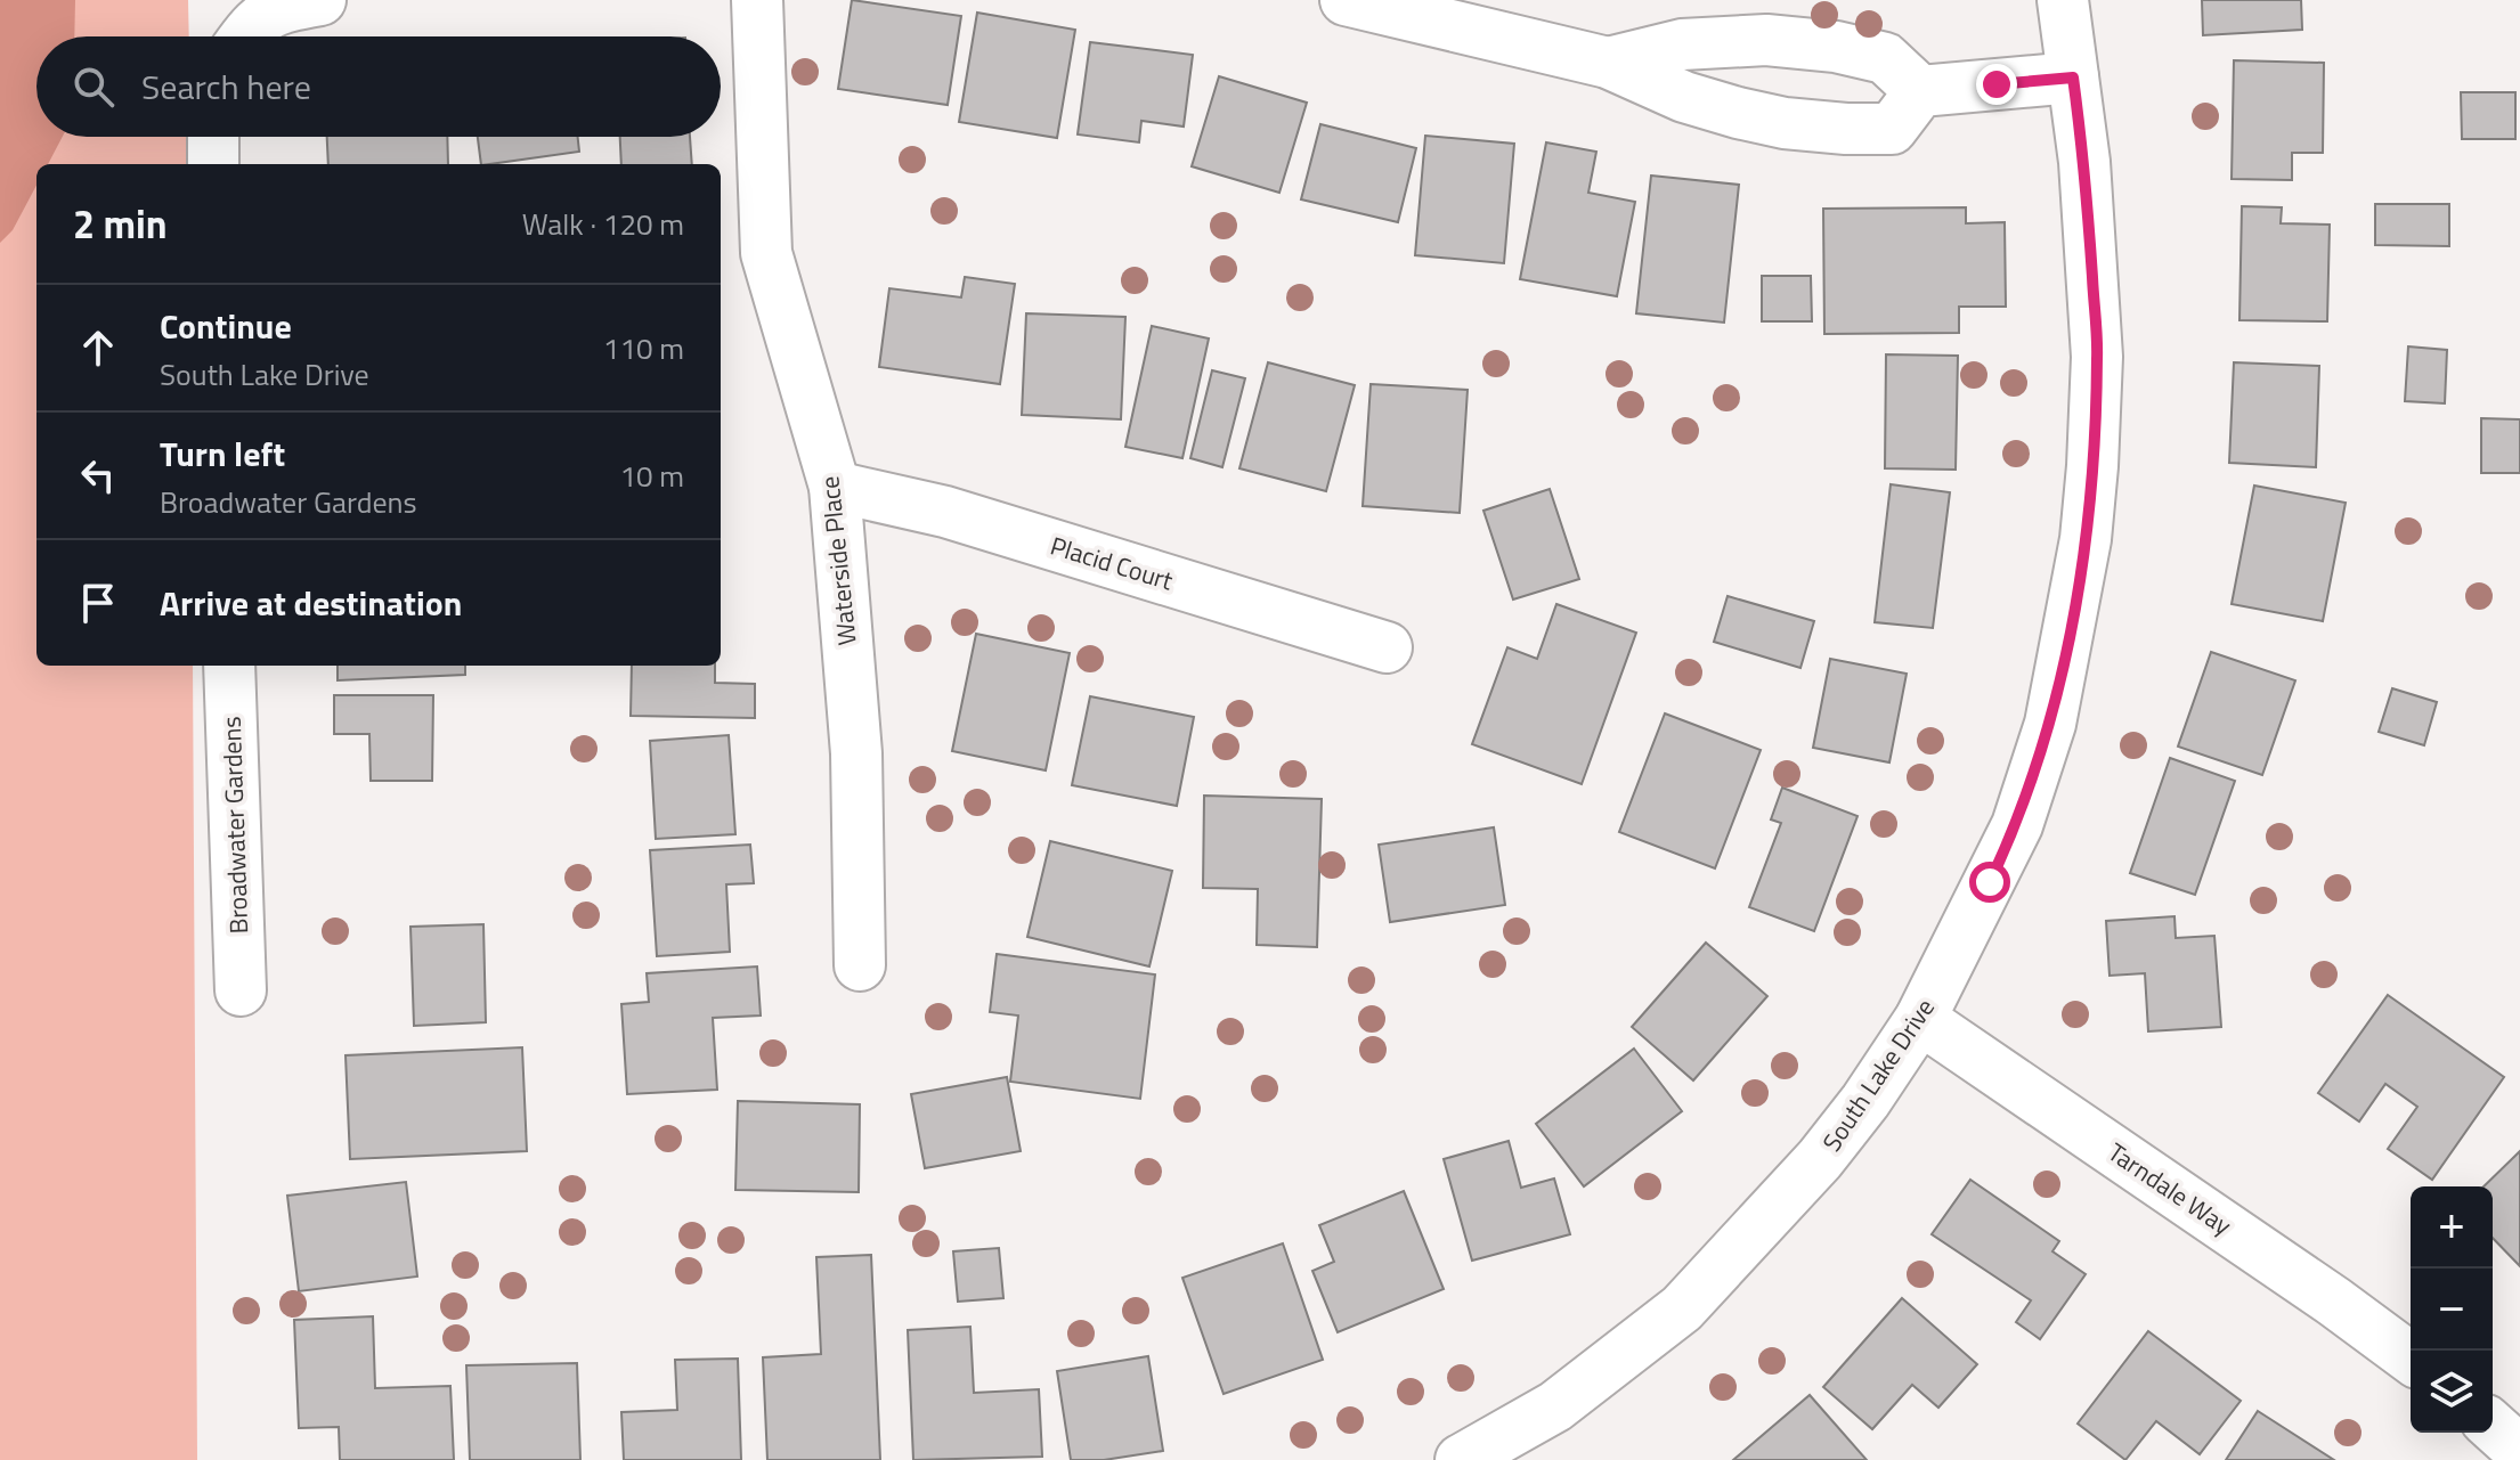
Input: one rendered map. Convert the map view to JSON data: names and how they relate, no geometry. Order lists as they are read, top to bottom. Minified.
{"streets":{"street":["Waterside Place","Placid Court","Broadwater Gardens","South Lake Drive","Tarndale Way"]},"crossings":[["Waterside Place","Placid Court"],["South Lake Drive","Tarndale Way"]],"page":{"search":"Search here","heading":["2 min","Walk · 120 m"],"list":[["Continue","South Lake Drive","110 m"],["Turn left","Broadwater Gardens","10 m"],"Arrive at destination"],"map_buttons":["+","−"]}}
